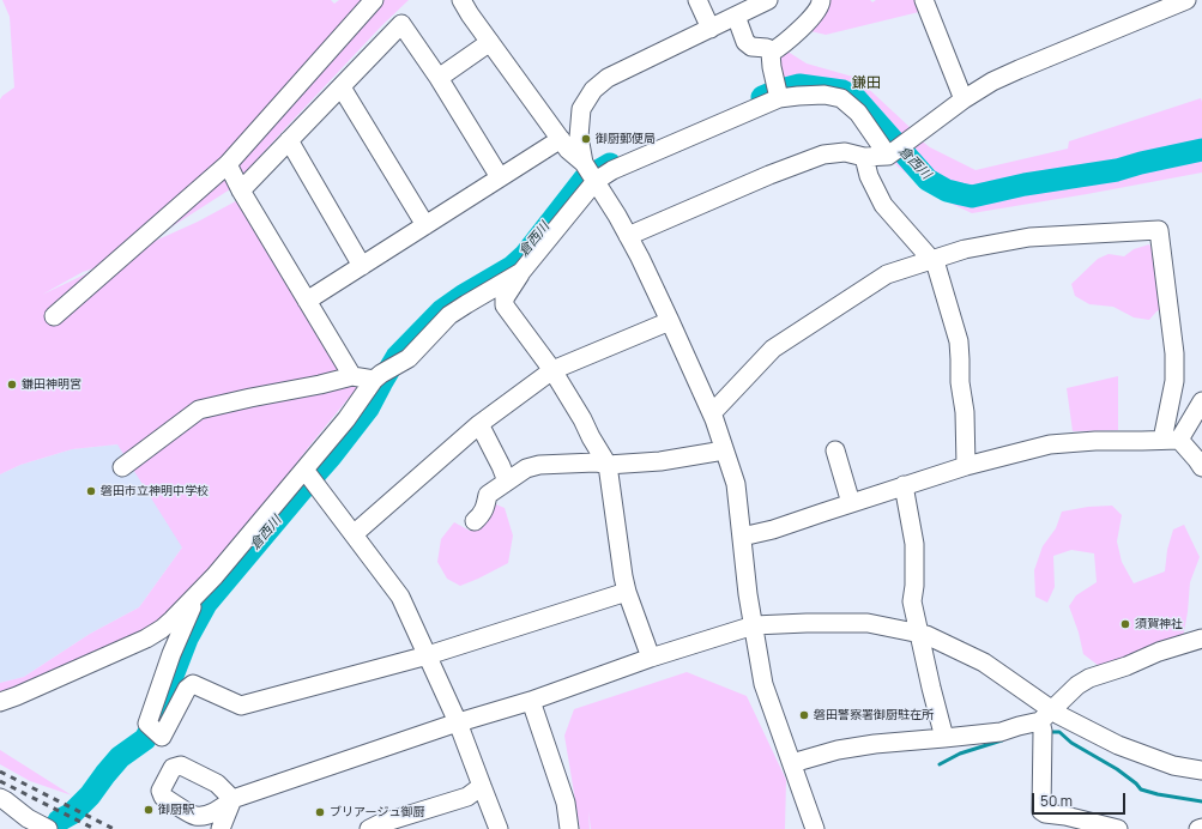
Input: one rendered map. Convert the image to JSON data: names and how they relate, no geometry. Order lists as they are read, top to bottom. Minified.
{"districts":["鎌田"],"water":["倉西川"],"places":["御厨郵便局","鎌田神明宮","磐田市立神明中学校","須賀神社","磐田警察署御厨駐在所","御厨駅","ブリアージュ御厨"],"scale_bar":"50 m"}
